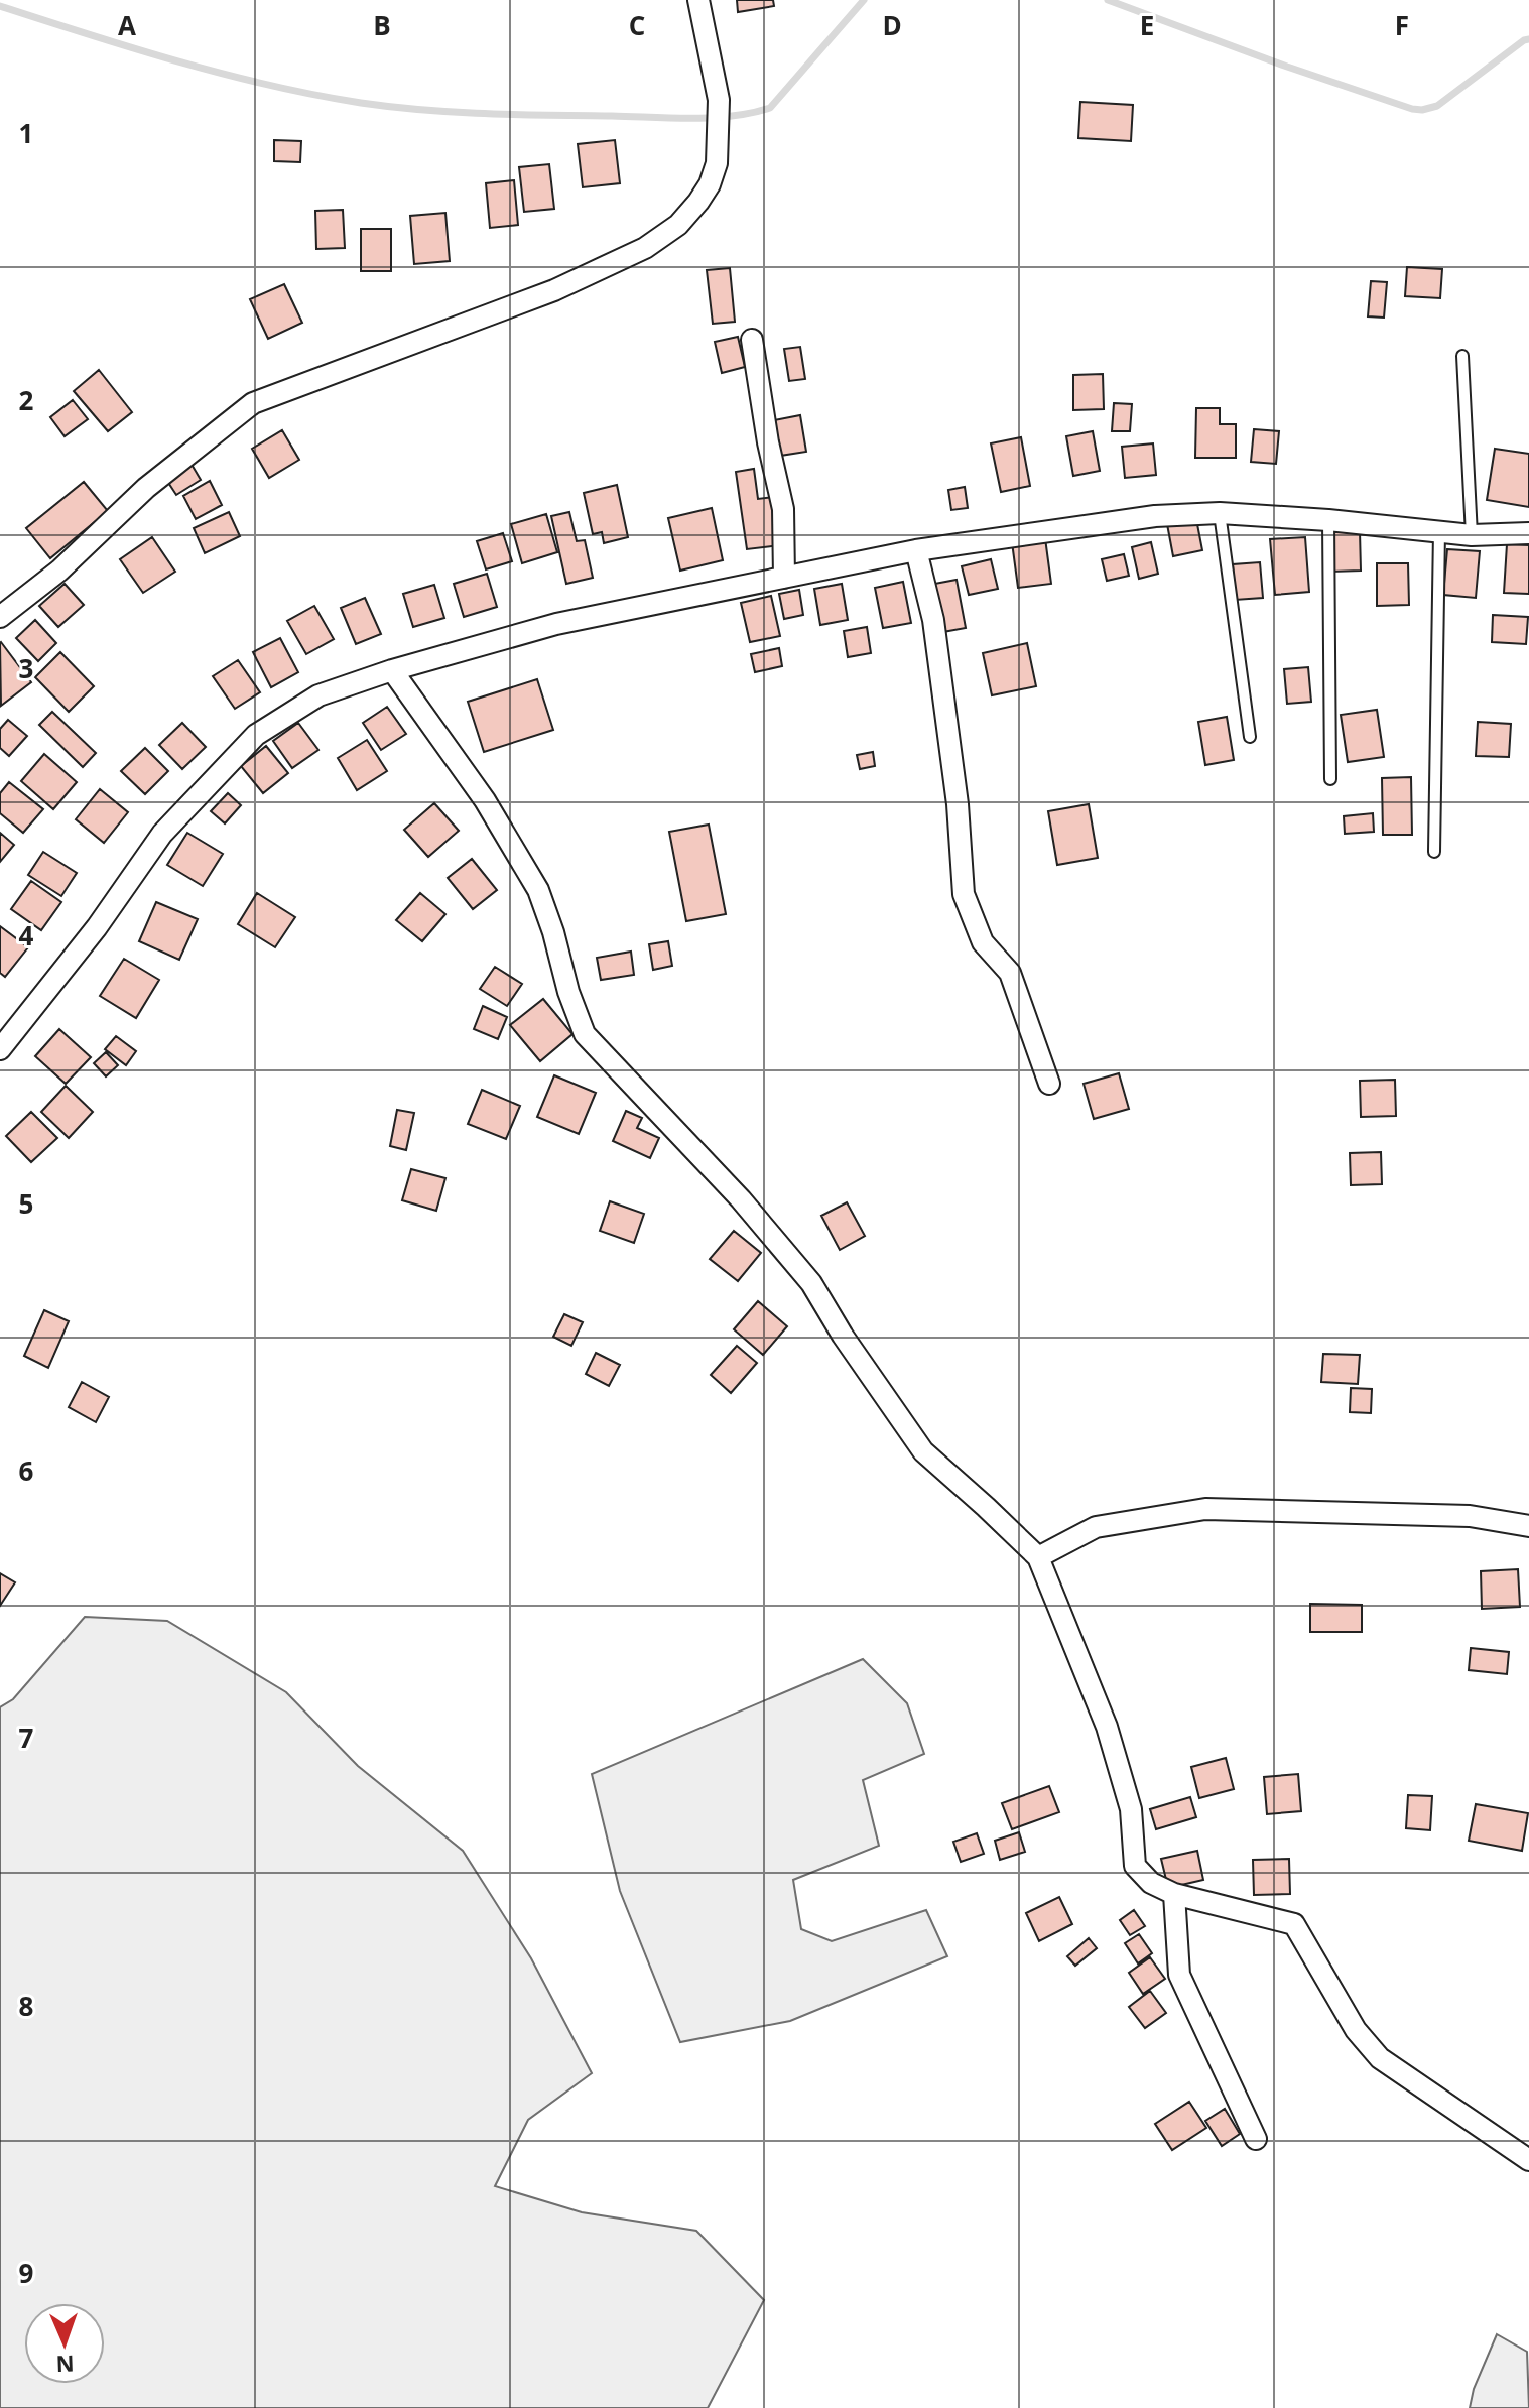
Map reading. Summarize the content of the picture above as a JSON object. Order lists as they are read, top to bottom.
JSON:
{
  "north": "bottom",
  "grid": {
    "columns": [
      "A",
      "B",
      "C",
      "D",
      "E",
      "F"
    ],
    "rows": [
      "1",
      "2",
      "3",
      "4",
      "5",
      "6",
      "7",
      "8",
      "9"
    ]
  }
}
